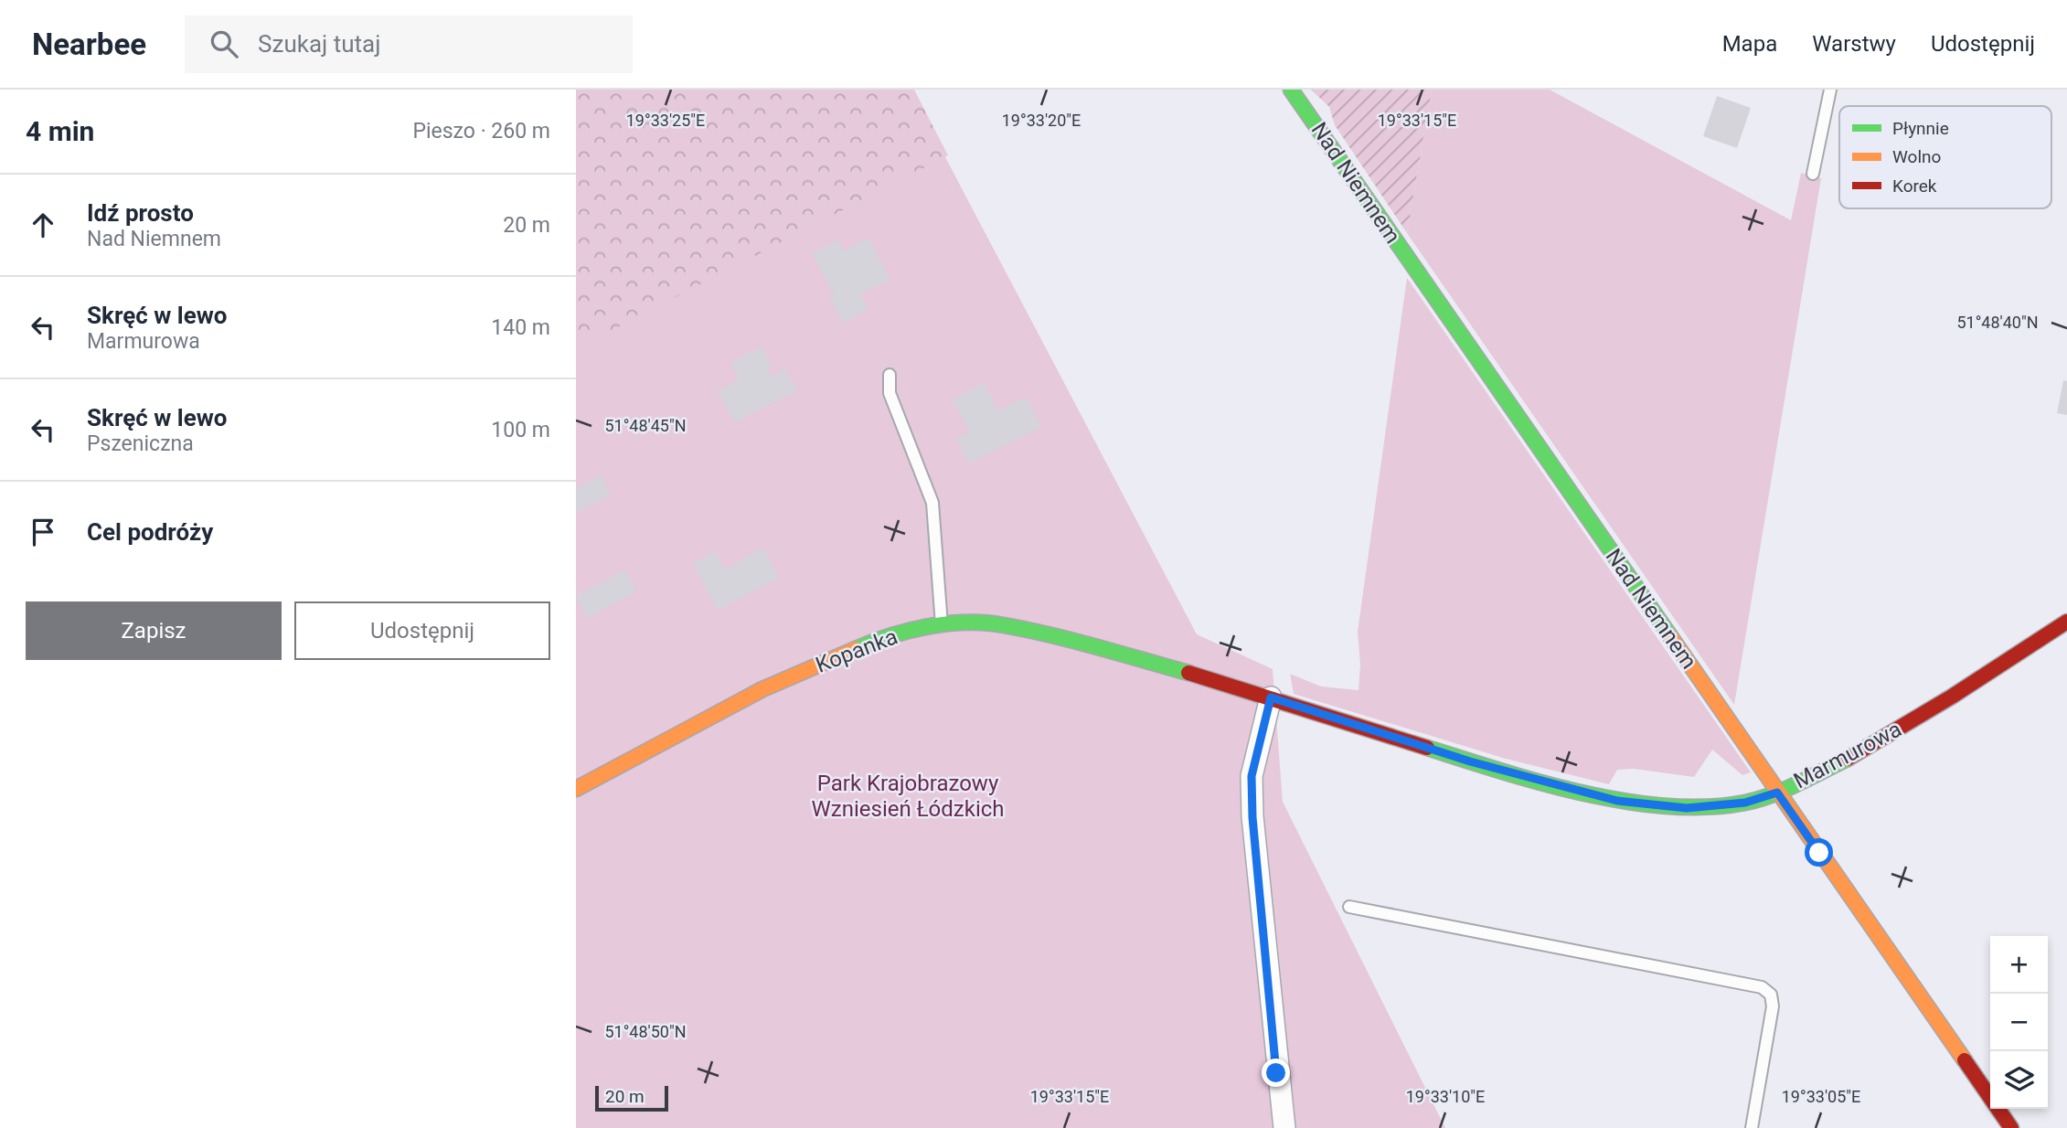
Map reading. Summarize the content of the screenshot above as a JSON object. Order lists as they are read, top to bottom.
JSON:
{
  "streets": {
    "street": ["Nad Niemnem", "Kopanka", "Marmurowa"]
  },
  "crossings": [
    ["Nad Niemnem", "Marmurowa"],
    ["Kopanka", "Marmurowa"]
  ],
  "parks": ["Park Krajobrazowy Wzniesień Łódzkich"],
  "legend": ["Płynnie", "Wolno", "Korek"],
  "scale_bar": "20 m",
  "page": {
    "header": "Nearbee",
    "search": "Szukaj tutaj",
    "nav": ["Mapa", "Warstwy", "Udostępnij"],
    "heading": ["4 min", "Pieszo · 260 m"],
    "list": [
      ["Idź prosto", "Nad Niemnem", "20 m"],
      ["Skręć w lewo", "Marmurowa", "140 m"],
      ["Skręć w lewo", "Pszeniczna", "100 m"],
      "Cel podróży"
    ],
    "buttons": ["Zapisz", "Udostępnij"],
    "map_buttons": ["+", "−"],
    "scale": "20 m"
  },
  "coordinates": [
    "19°33'25\"E",
    "19°33'20\"E",
    "19°33'15\"E",
    "51°48'40\"N",
    "51°48'45\"N",
    "51°48'50\"N",
    "19°33'10\"E",
    "19°33'05\"E"
  ]
}
